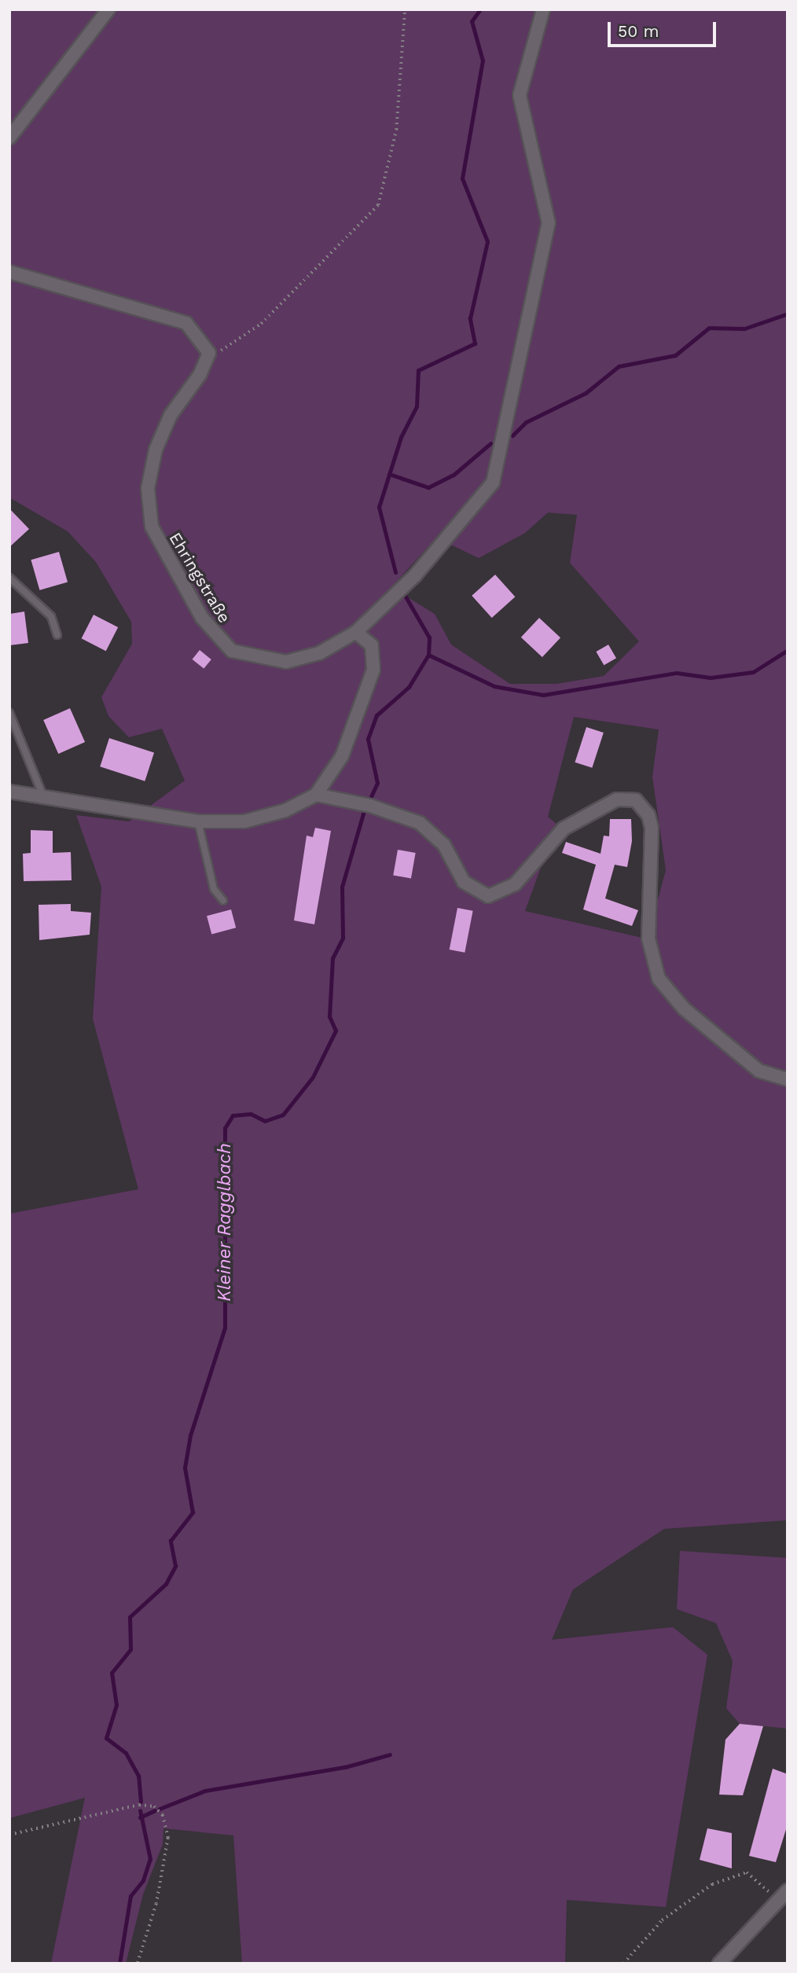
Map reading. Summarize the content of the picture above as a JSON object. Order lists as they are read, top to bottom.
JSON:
{
  "streets": {
    "street": ["Ehringstraße"]
  },
  "water": ["Kleiner Ragglbach"],
  "scale_bar": "50 m"
}
